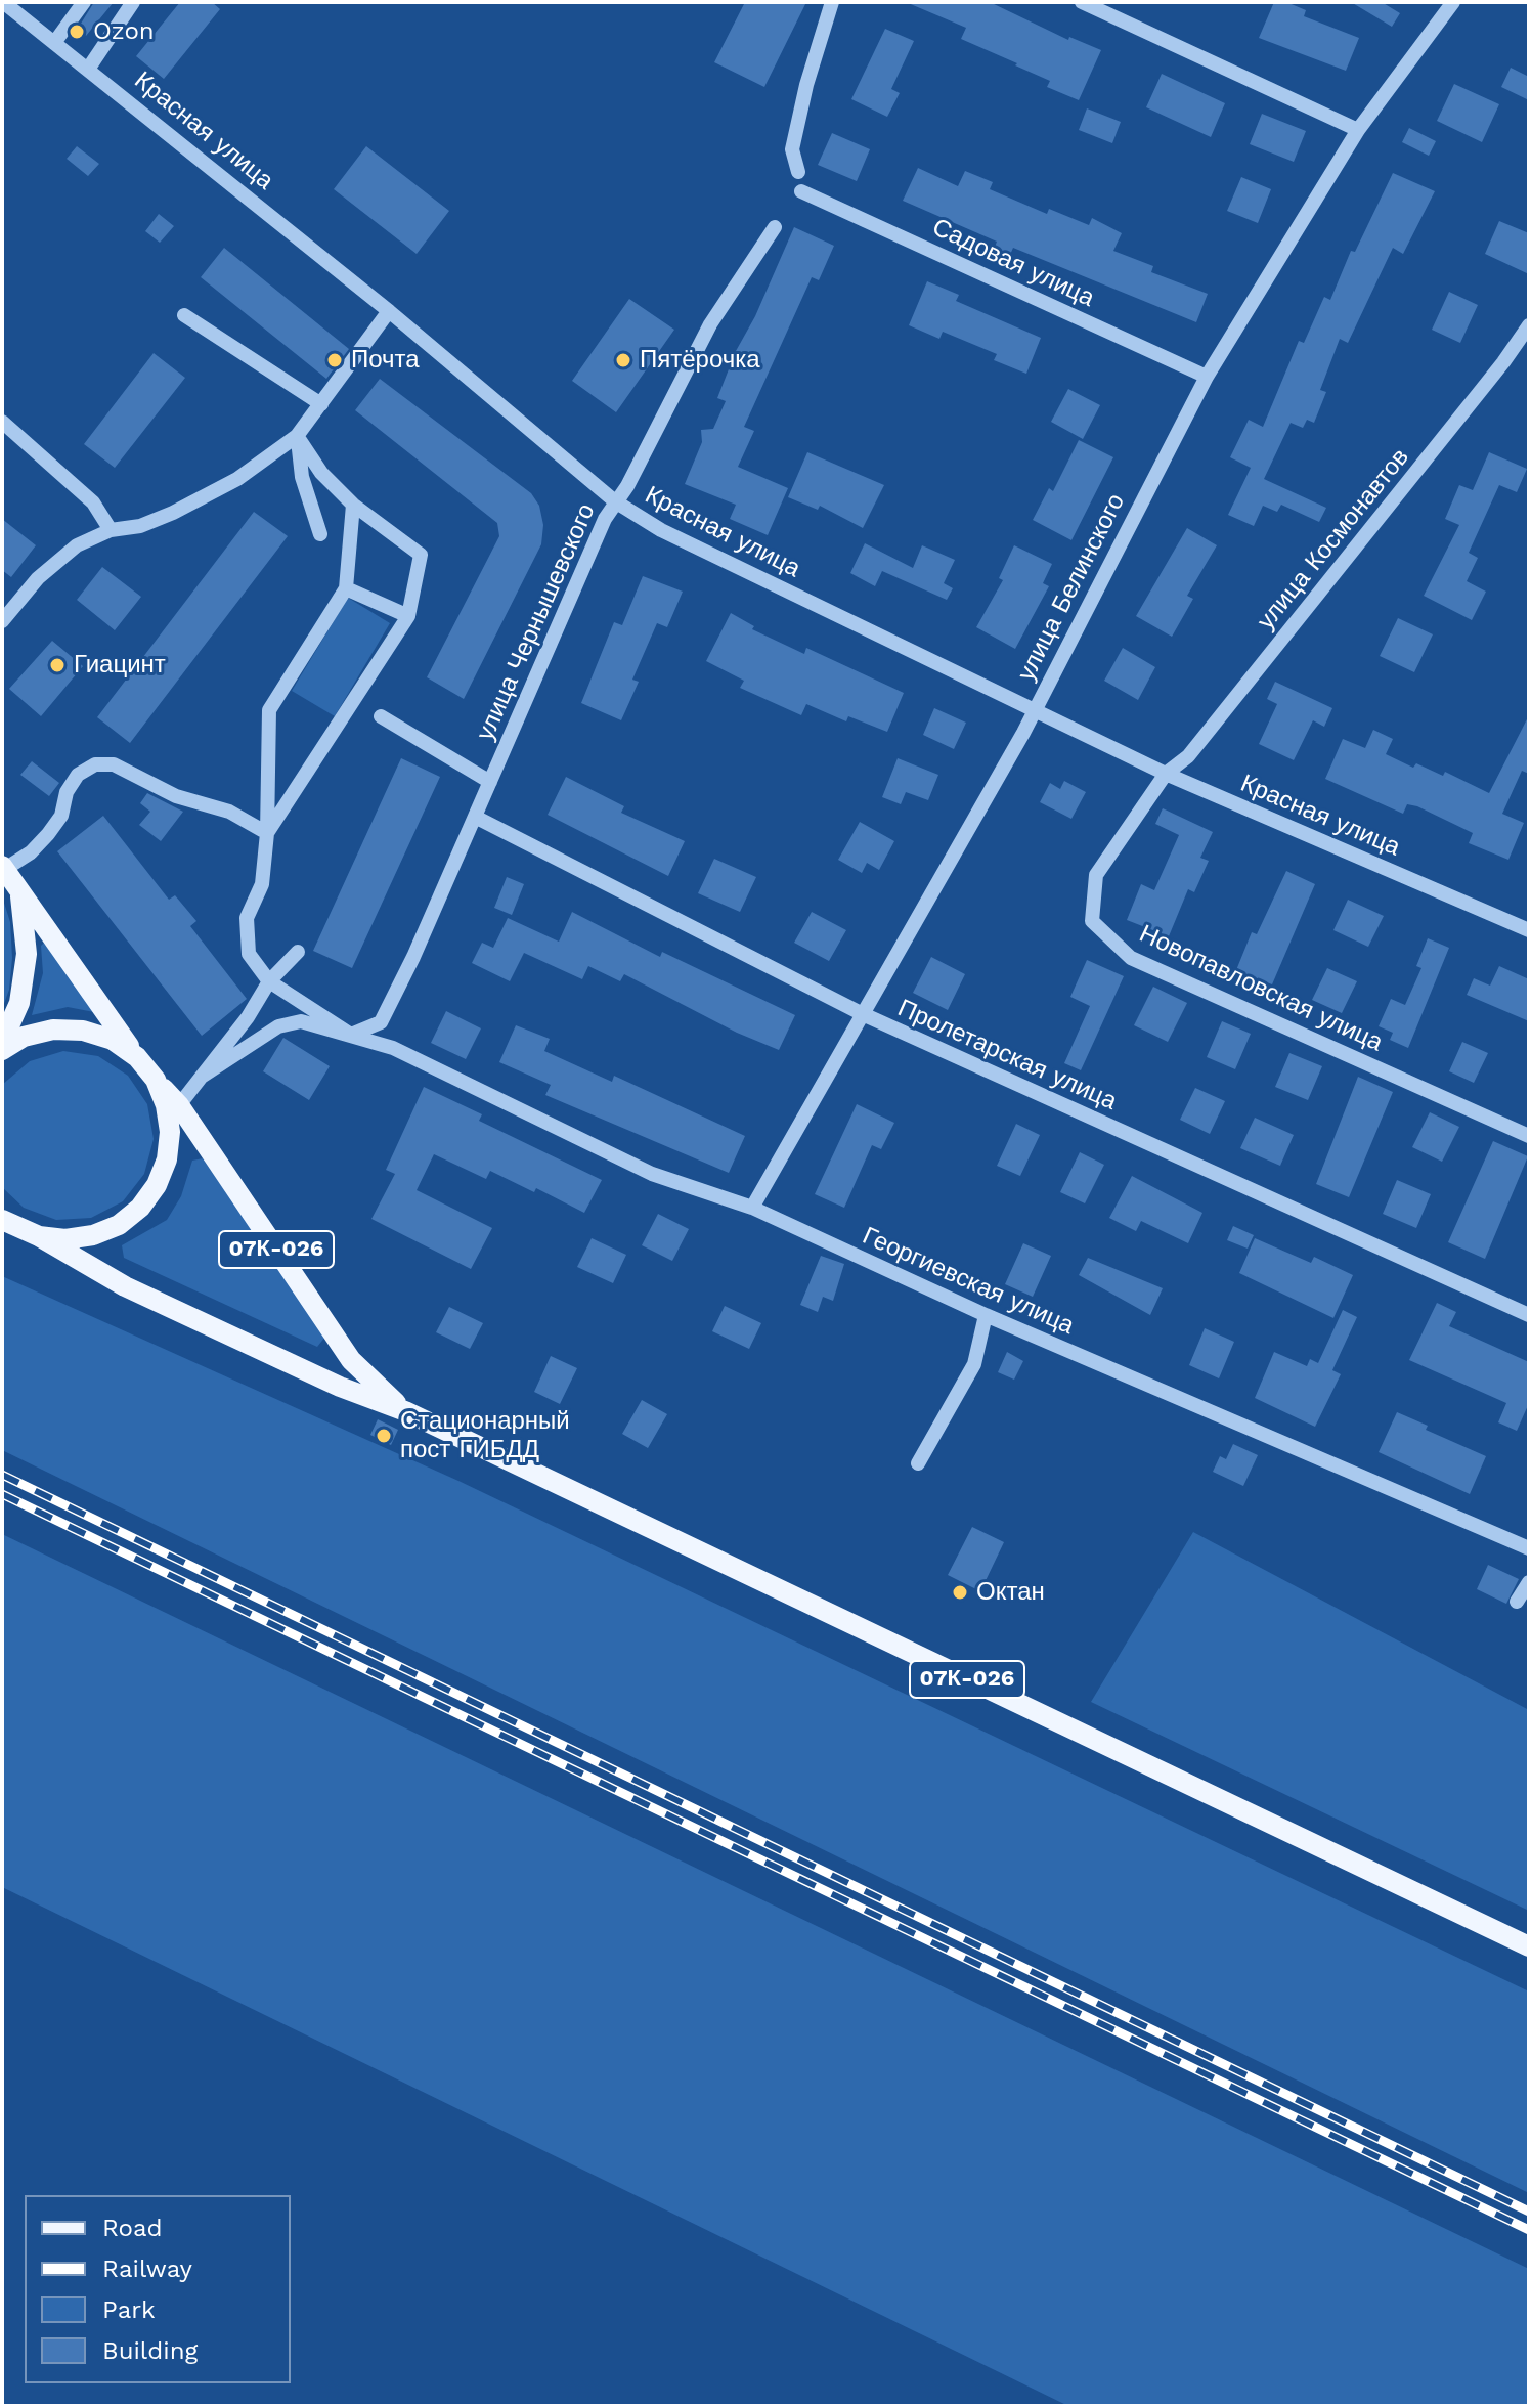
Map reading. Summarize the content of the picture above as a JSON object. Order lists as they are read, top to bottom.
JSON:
{
  "streets": {
    "main road": ["07К-026"],
    "street": [
      "Красная улица",
      "Садовая улица",
      "улица Космонавтов",
      "улица Белинского",
      "улица Чернышевского",
      "Новопавловская улица",
      "Пролетарская улица",
      "Георгиевская улица"
    ]
  },
  "crossings": [
    ["Красная улица", "улица Космонавтов"],
    ["Красная улица", "улица Белинского"],
    ["Красная улица", "улица Чернышевского"],
    ["Красная улица", "Новопавловская улица"],
    ["Садовая улица", "улица Белинского"],
    ["улица Космонавтов", "Новопавловская улица"],
    ["улица Белинского", "Пролетарская улица"],
    ["улица Белинского", "Георгиевская улица"],
    ["улица Чернышевского", "Пролетарская улица"],
    ["улица Чернышевского", "Георгиевская улица"]
  ],
  "places": [
    "Ozon",
    "Почта",
    "Пятёрочка",
    "Гиацинт",
    "Стационарный пост ГИБДД",
    "Октан"
  ],
  "legend": [
    "Road",
    "Railway",
    "Park",
    "Building"
  ]
}
